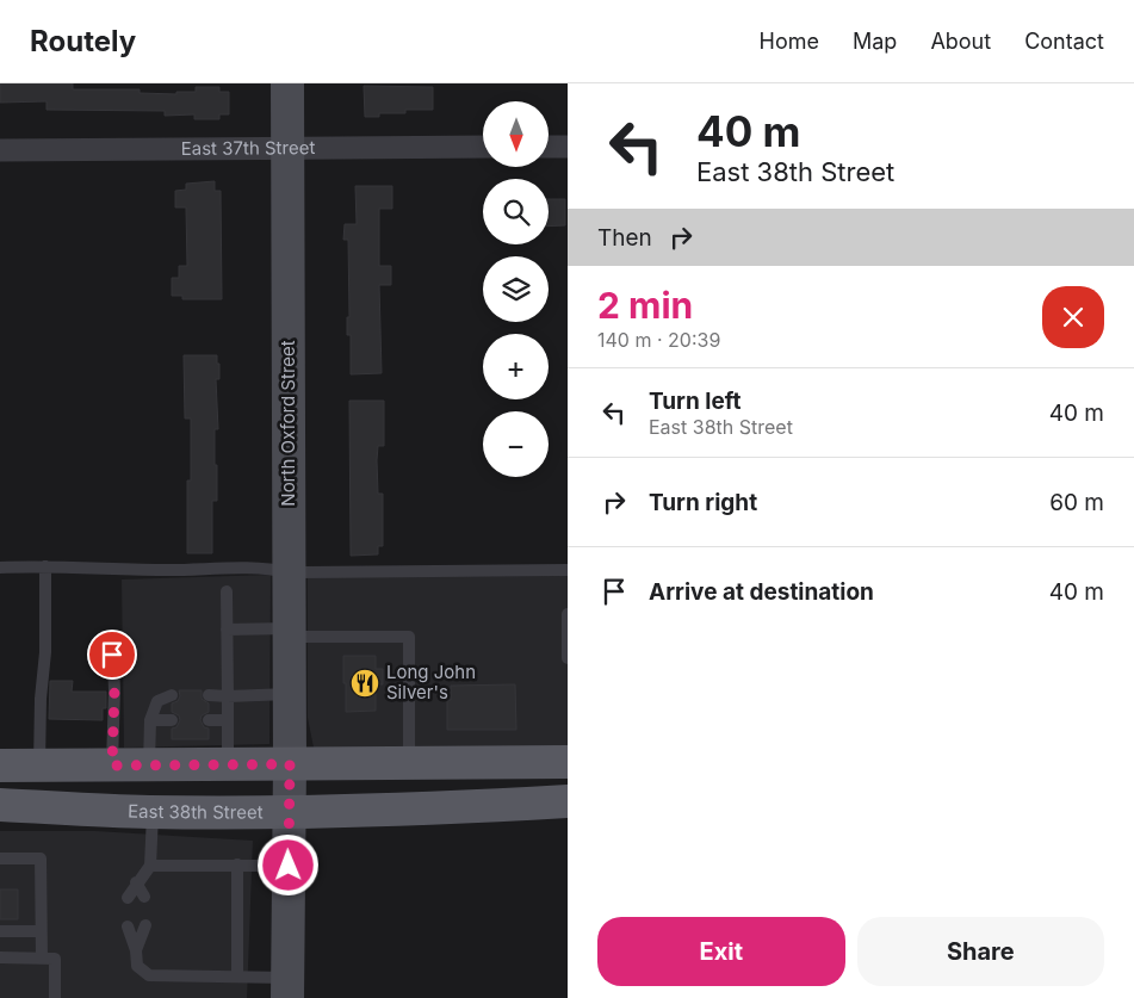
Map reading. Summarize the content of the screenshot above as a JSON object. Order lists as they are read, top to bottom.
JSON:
{
  "streets": {
    "main road": ["East 38th Street"],
    "street": ["East 37th Street", "North Oxford Street"]
  },
  "crossings": [
    ["East 37th Street", "North Oxford Street"],
    ["North Oxford Street", "East 38th Street"]
  ],
  "places": {
    "restaurant": ["Long John Silver's"]
  },
  "north": "bottom",
  "page": {
    "header": "Routely",
    "nav": [
      "Home",
      "Map",
      "About",
      "Contact"
    ],
    "turn": ["40 m", "East 38th Street"],
    "map_buttons": ["+", "−"],
    "then": "Then",
    "heading": ["2 min", "140 m · 20:39"],
    "list": [
      {
        "name": "Turn left",
        "note": "East 38th Street",
        "value": "40 m"
      },
      {
        "name": "Turn right",
        "value": "60 m"
      },
      {
        "name": "Arrive at destination",
        "value": "40 m"
      }
    ],
    "buttons": ["Exit", "Share"]
  }
}
